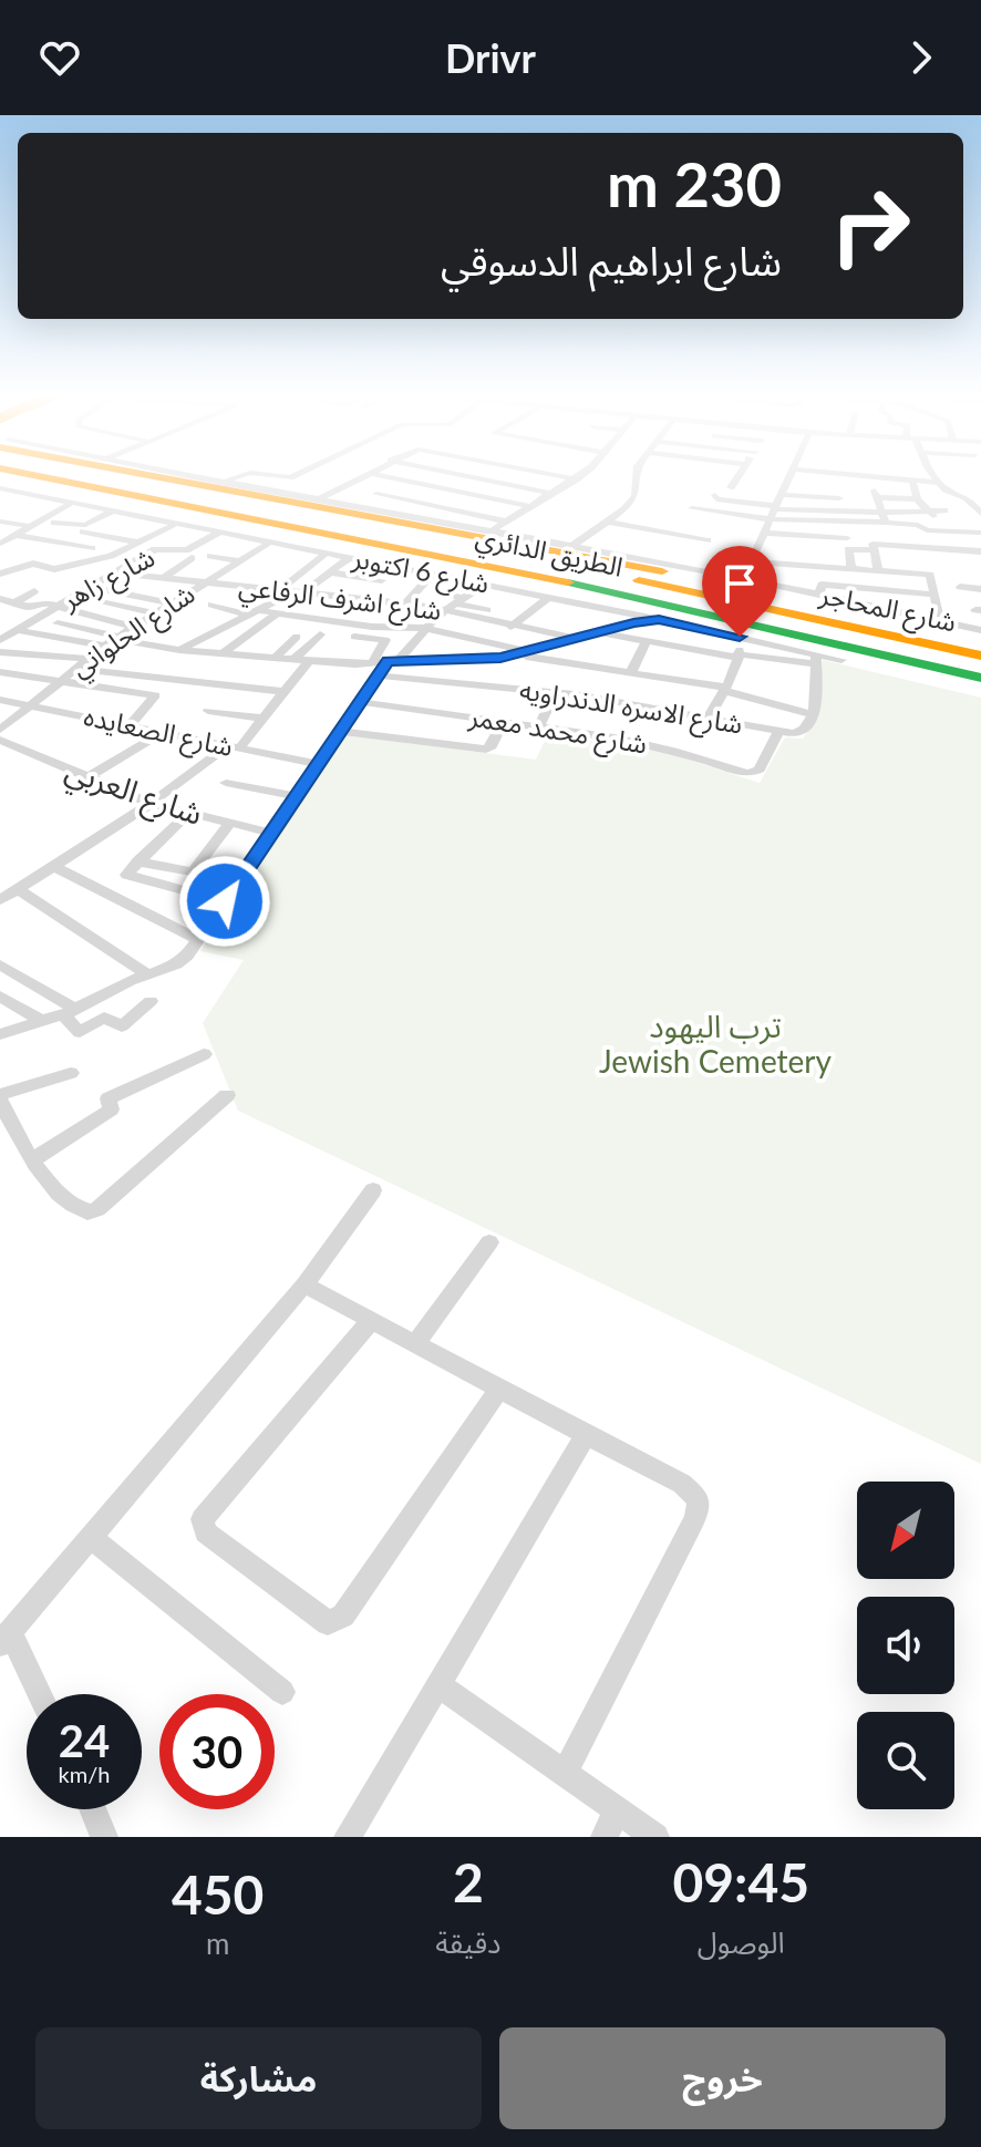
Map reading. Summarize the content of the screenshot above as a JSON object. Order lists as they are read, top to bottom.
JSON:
{
  "streets": {
    "main road": ["الطريق الدائري"],
    "street": [
      "شارع 6 اكتوبر",
      "شارع زاهر",
      "شارع اشرف الرفاعي",
      "شارع المحاجر",
      "شارع الحلواني",
      "شارع الاسره الدندراويه",
      "شارع محمد معمر",
      "شارع الصعايده",
      "شارع العربي"
    ]
  },
  "crossings": [
    ["الطريق الدائري", "شارع 6 اكتوبر"],
    ["شارع 6 اكتوبر", "شارع زاهر"],
    ["شارع 6 اكتوبر", "شارع الحلواني"],
    ["شارع زاهر", "شارع اشرف الرفاعي"],
    ["شارع اشرف الرفاعي", "شارع الحلواني"],
    ["شارع الحلواني", "شارع الصعايده"],
    ["شارع الاسره الدندراويه", "شارع محمد معمر"]
  ],
  "parks": ["ترب اليهود Jewish Cemetery"],
  "north": "bottom left",
  "page": {
    "header": "Drivr",
    "turn": ["230 m", "شارع ابراهيم الدسوقي"],
    "speed": "24 km/h",
    "limit": "30",
    "eta": [
      "09:45",
      "الوصول",
      "2",
      "دقيقة",
      "450",
      "m"
    ],
    "buttons": ["خروج", "مشاركة"]
  }
}
